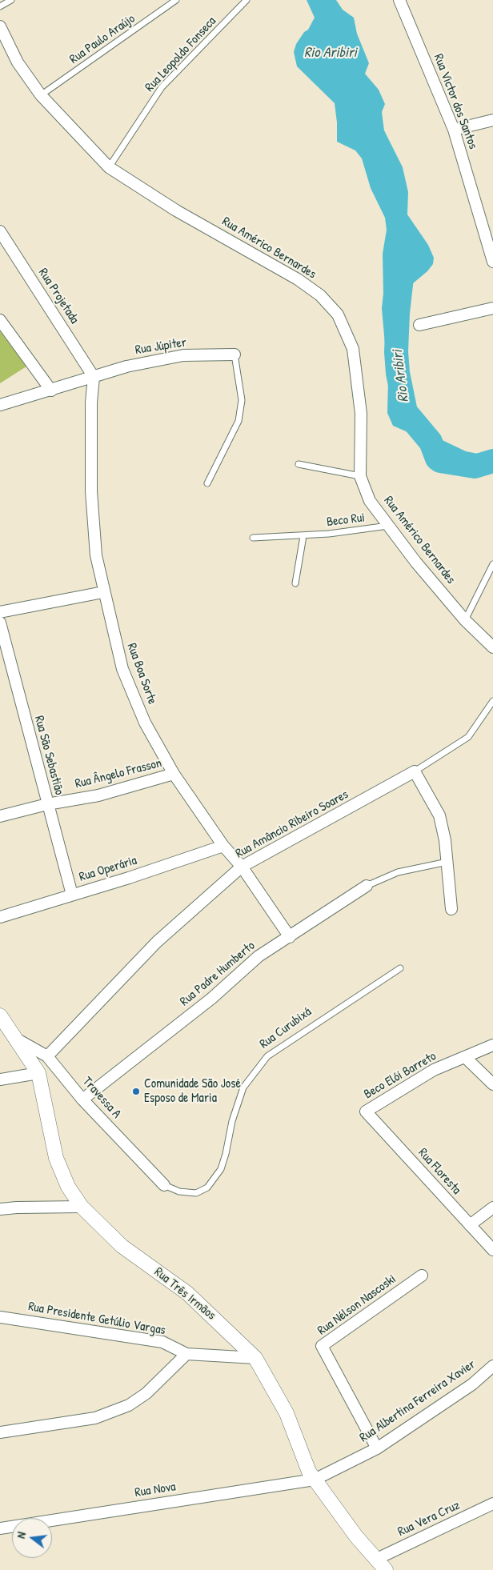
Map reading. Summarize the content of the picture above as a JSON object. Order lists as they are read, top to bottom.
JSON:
{
  "streets": {
    "street": [
      "Rua Victor dos Santos",
      "Rua Américo Bernardes",
      "Rua Projetada",
      "Rua Júpiter",
      "Rua Boa Sorte",
      "Rua São Sebastião",
      "Rua Ângelo Frasson",
      "Rua Amâncio Ribeiro Soares",
      "Rua Operária",
      "Rua Padre Humberto",
      "Beco Elói Barreto",
      "Travessa A",
      "Rua Floresta",
      "Rua Três Irmãos",
      "Rua Nélson Nascoski",
      "Rua Presidente Getúlio Vargas",
      "Rua Albertina Ferreira Xavier",
      "Rua Nova",
      "Rua Vera Cruz"
    ],
    "lane": [
      "Rua Paulo Araújo",
      "Rua Leopoldo Fonseca",
      "Beco Rui",
      "Rua Curubixá"
    ]
  },
  "crossings": [
    ["Rua Paulo Araújo", "Rua Américo Bernardes"],
    ["Rua Leopoldo Fonseca", "Rua Américo Bernardes"],
    ["Rua Américo Bernardes", "Beco Rui"],
    ["Rua Projetada", "Rua Júpiter"],
    ["Rua Projetada", "Rua Boa Sorte"],
    ["Rua Júpiter", "Rua Boa Sorte"],
    ["Rua Boa Sorte", "Rua Ângelo Frasson"],
    ["Rua Boa Sorte", "Rua Amâncio Ribeiro Soares"],
    ["Rua Boa Sorte", "Rua Operária"],
    ["Rua Boa Sorte", "Rua Padre Humberto"],
    ["Rua São Sebastião", "Rua Ângelo Frasson"],
    ["Rua São Sebastião", "Rua Operária"],
    ["Rua Amâncio Ribeiro Soares", "Travessa A"],
    ["Rua Padre Humberto", "Travessa A"],
    ["Rua Curubixá", "Travessa A"],
    ["Beco Elói Barreto", "Rua Floresta"],
    ["Travessa A", "Rua Três Irmãos"],
    ["Rua Três Irmãos", "Rua Albertina Ferreira Xavier"],
    ["Rua Três Irmãos", "Rua Nova"],
    ["Rua Três Irmãos", "Rua Vera Cruz"],
    ["Rua Nélson Nascoski", "Rua Albertina Ferreira Xavier"],
    ["Rua Albertina Ferreira Xavier", "Rua Nova"]
  ],
  "water": ["Rio Aribiri"],
  "places": ["Comunidade São José Esposo de Maria"],
  "north": "left"
}
